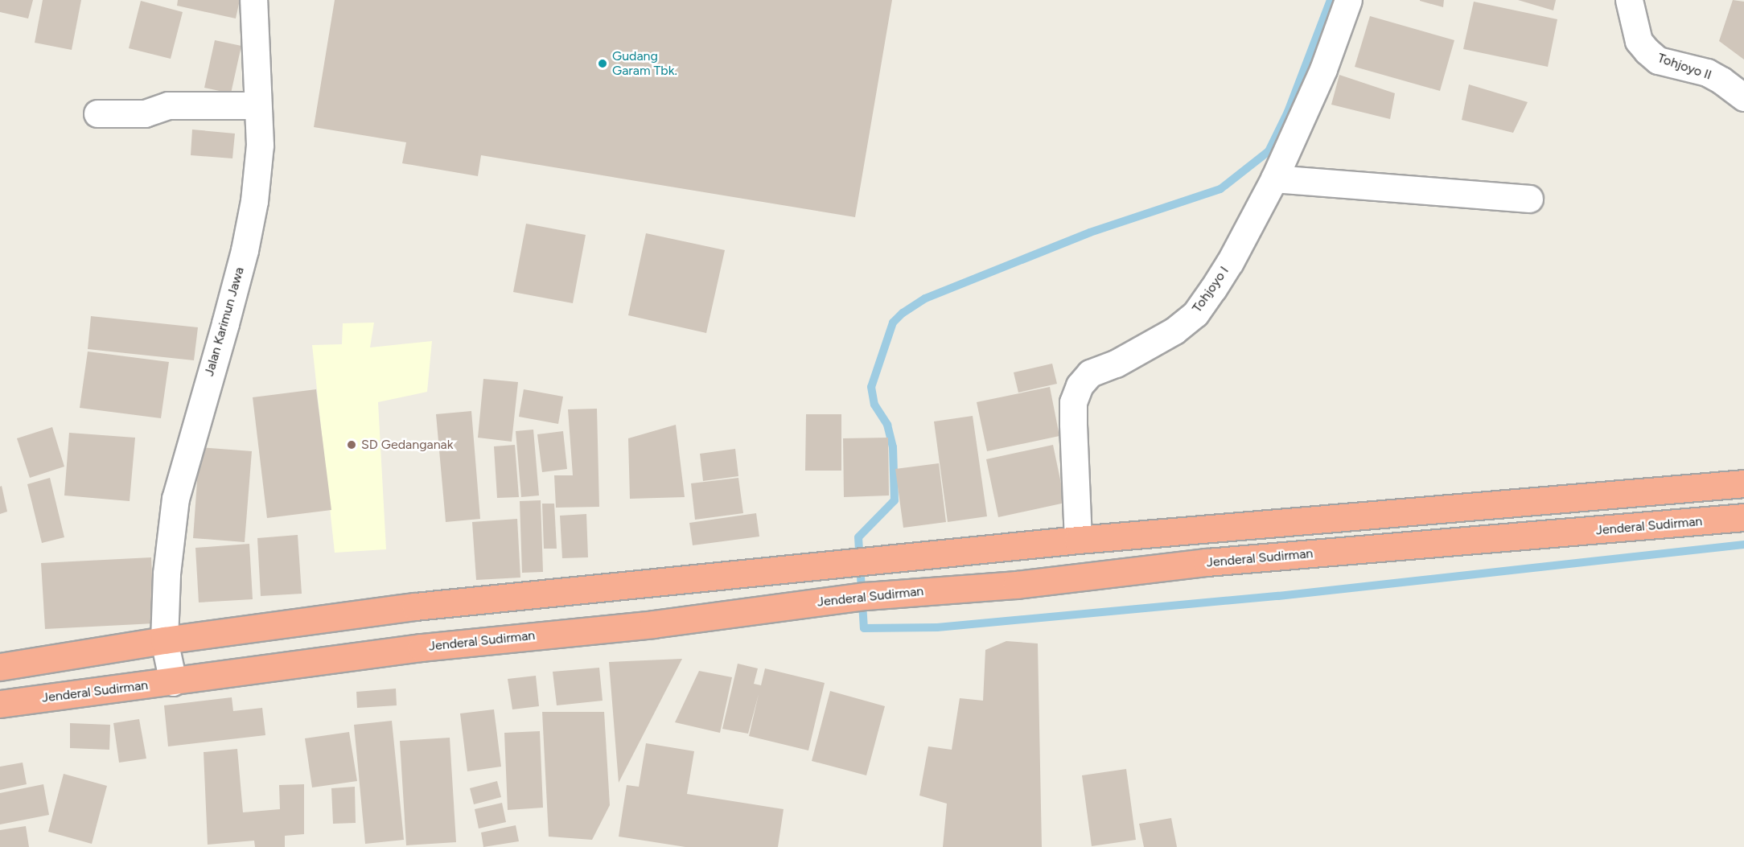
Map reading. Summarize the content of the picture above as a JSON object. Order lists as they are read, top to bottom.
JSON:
{
  "streets": {
    "highway": ["Jenderal Sudirman"],
    "street": ["Tohjoyo II", "Tohjoyo I", "Jalan Karimun Jawa"]
  },
  "crossings": [
    ["Jalan Karimun Jawa", "Jenderal Sudirman"]
  ],
  "places": ["Gudang Garam Tbk.", "SD Gedanganak"]
}
